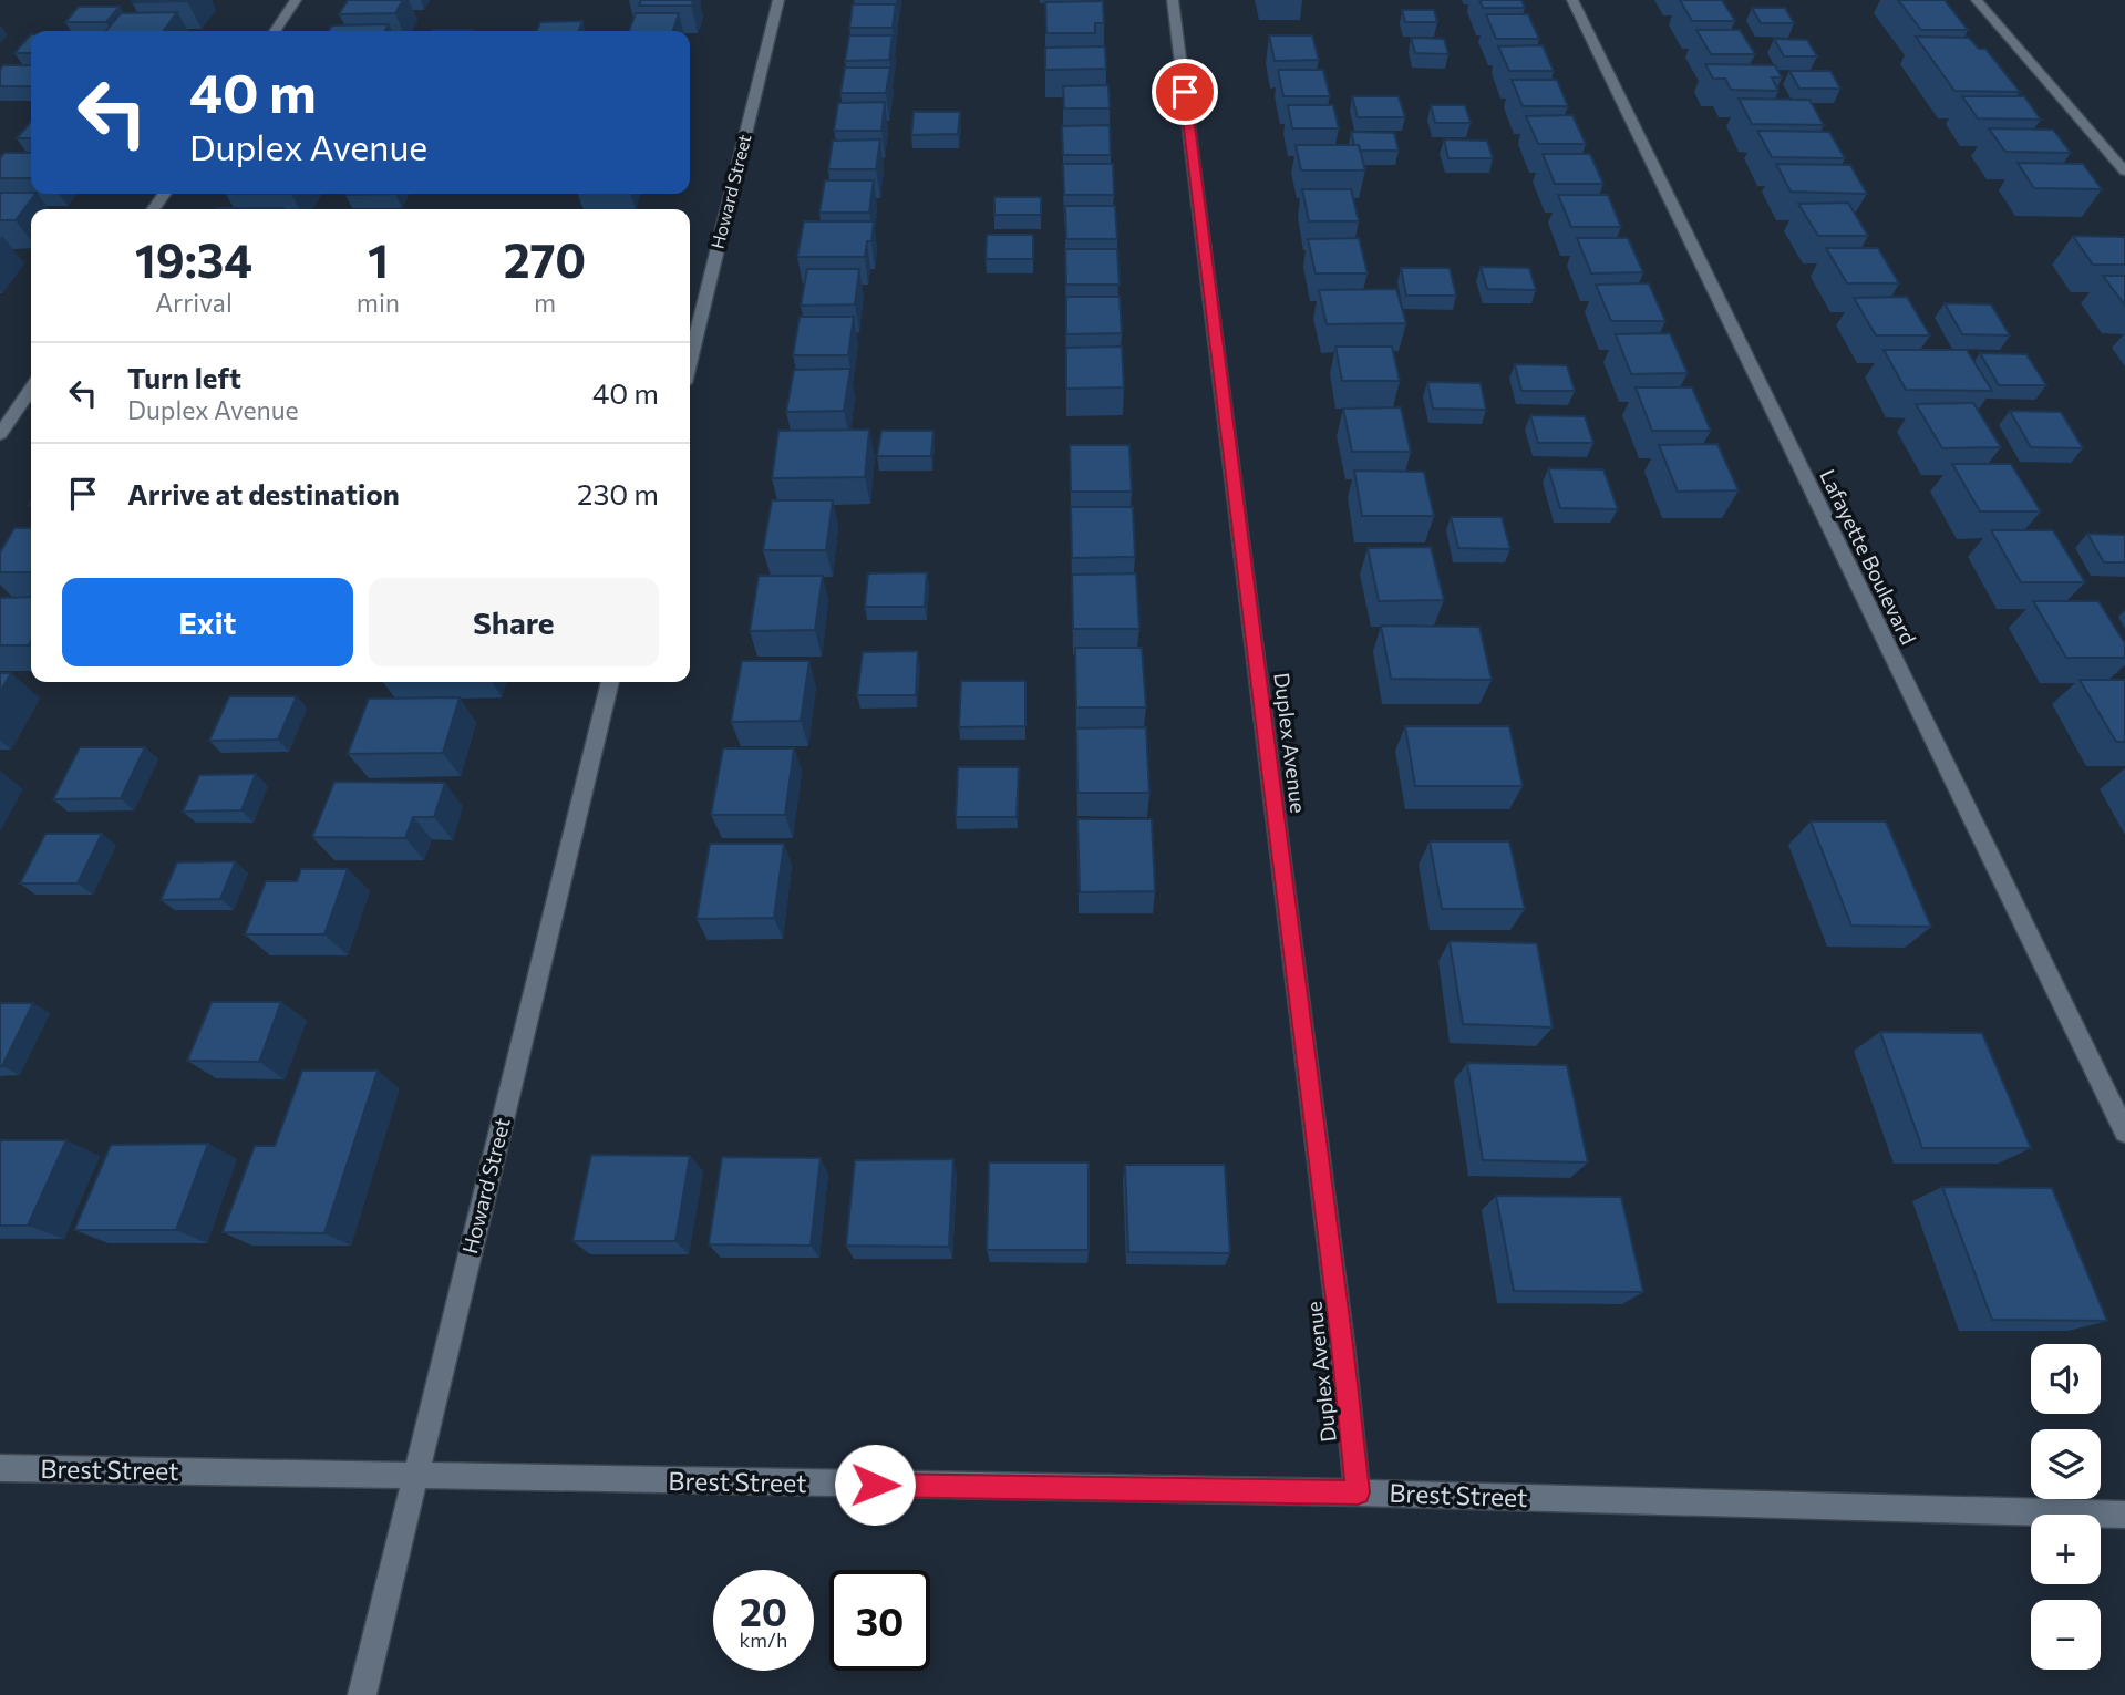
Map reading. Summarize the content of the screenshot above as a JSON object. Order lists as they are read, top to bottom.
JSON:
{
  "streets": {
    "street": [
      "Howard Street",
      "Lafayette Boulevard",
      "Duplex Avenue",
      "Brest Street"
    ]
  },
  "crossings": [
    ["Howard Street", "Brest Street"],
    ["Duplex Avenue", "Brest Street"]
  ],
  "page": {
    "turn": ["40 m", "Duplex Avenue"],
    "eta": [
      "19:34",
      "Arrival",
      "1",
      "min",
      "270",
      "m"
    ],
    "list": [
      {
        "name": "Turn left",
        "note": "Duplex Avenue",
        "value": "40 m"
      },
      {
        "name": "Arrive at destination",
        "value": "230 m"
      }
    ],
    "buttons": ["Exit", "Share"],
    "map_buttons": ["+", "−"],
    "speed": "20 km/h",
    "limit": "30"
  }
}
